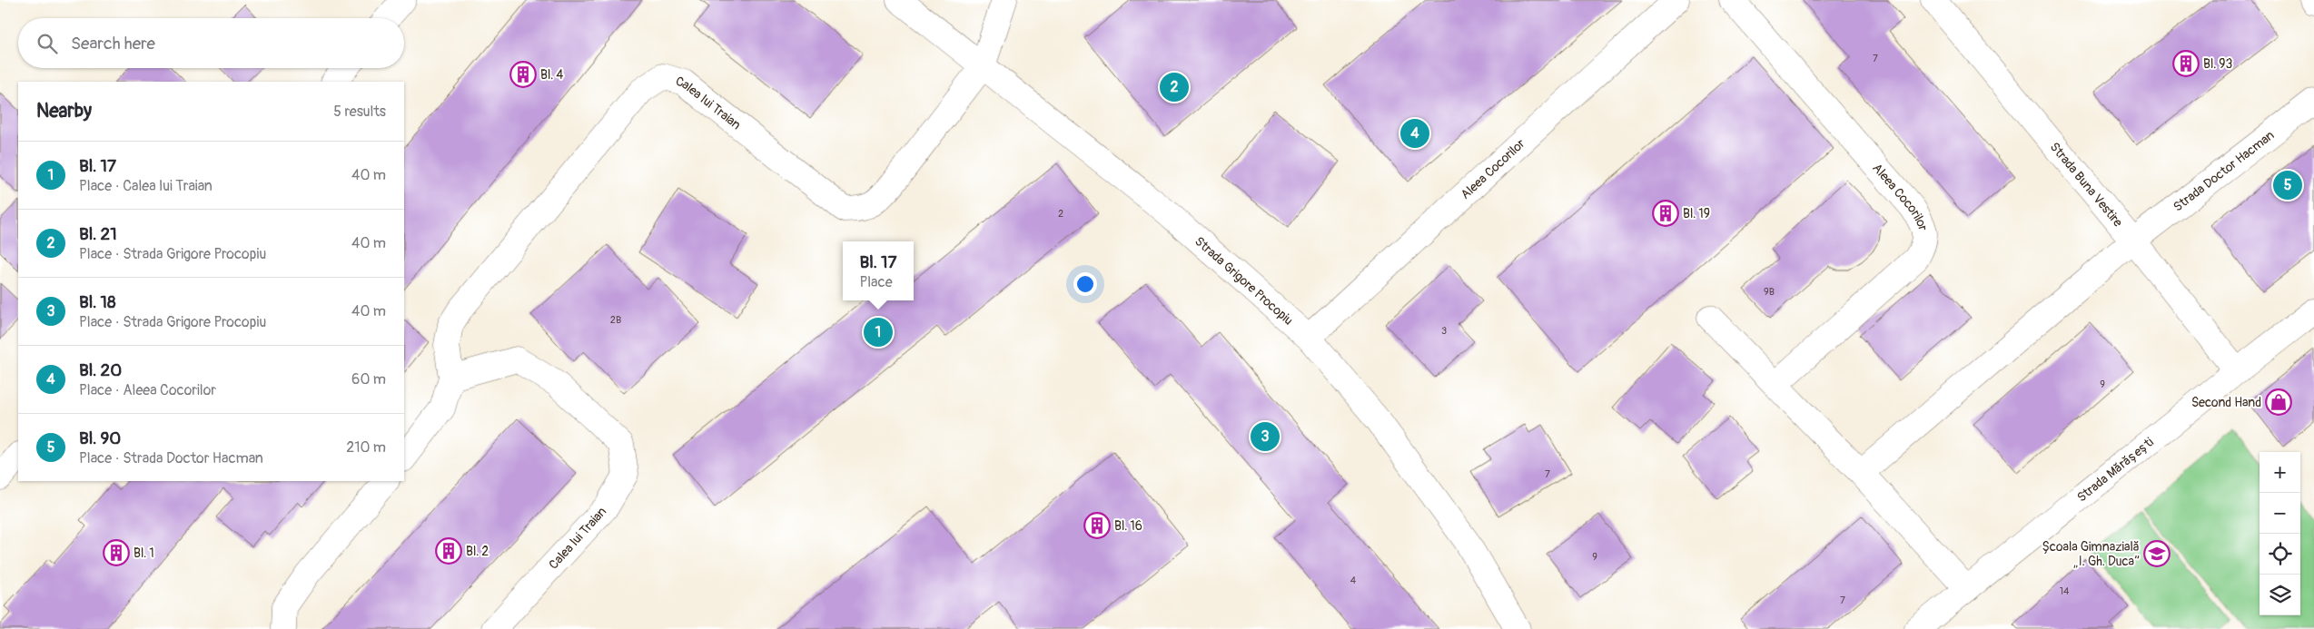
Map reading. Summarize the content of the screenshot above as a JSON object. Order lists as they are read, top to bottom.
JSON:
{
  "streets": {
    "street": [
      "Calea lui Traian",
      "Aleea Cocorilor",
      "Strada Doctor Hacman",
      "Strada Buna Vestire",
      "Strada Grigore Procopiu",
      "Strada Mărășești"
    ]
  },
  "crossings": [
    ["Calea lui Traian", "Strada Grigore Procopiu"],
    ["Aleea Cocorilor", "Strada Grigore Procopiu"],
    ["Strada Doctor Hacman", "Strada Buna Vestire"],
    ["Strada Buna Vestire", "Strada Mărășești"]
  ],
  "places": {
    "building": [
      "Bl. 93",
      "Bl. 4",
      "Bl. 19",
      "Bl. 16",
      "Bl. 2",
      "Bl. 1"
    ],
    "shop": ["Second Hand"],
    "school or university": ["Școala Gimnazială „I. Gh. Duca”"]
  },
  "house_numbers": [
    "7",
    "2",
    "9B",
    "2B",
    "3",
    "9",
    "7",
    "9",
    "4",
    "14",
    "7"
  ],
  "page": {
    "search": "Search here",
    "pins": [
      "2",
      "4",
      "5",
      "1",
      "3"
    ],
    "heading": ["Nearby", "5 results"],
    "list": [
      {
        "mark": "1",
        "name": "Bl. 17",
        "note": "Place · Calea lui Traian",
        "value": "40 m"
      },
      {
        "mark": "2",
        "name": "Bl. 21",
        "note": "Place · Strada Grigore Procopiu",
        "value": "40 m"
      },
      {
        "mark": "3",
        "name": "Bl. 18",
        "note": "Place · Strada Grigore Procopiu",
        "value": "40 m"
      },
      {
        "mark": "4",
        "name": "Bl. 20",
        "note": "Place · Aleea Cocorilor",
        "value": "60 m"
      },
      {
        "mark": "5",
        "name": "Bl. 90",
        "note": "Place · Strada Doctor Hacman",
        "value": "210 m"
      }
    ],
    "popup": ["Bl. 17", "Place"],
    "map_buttons": ["+", "−"]
  }
}
